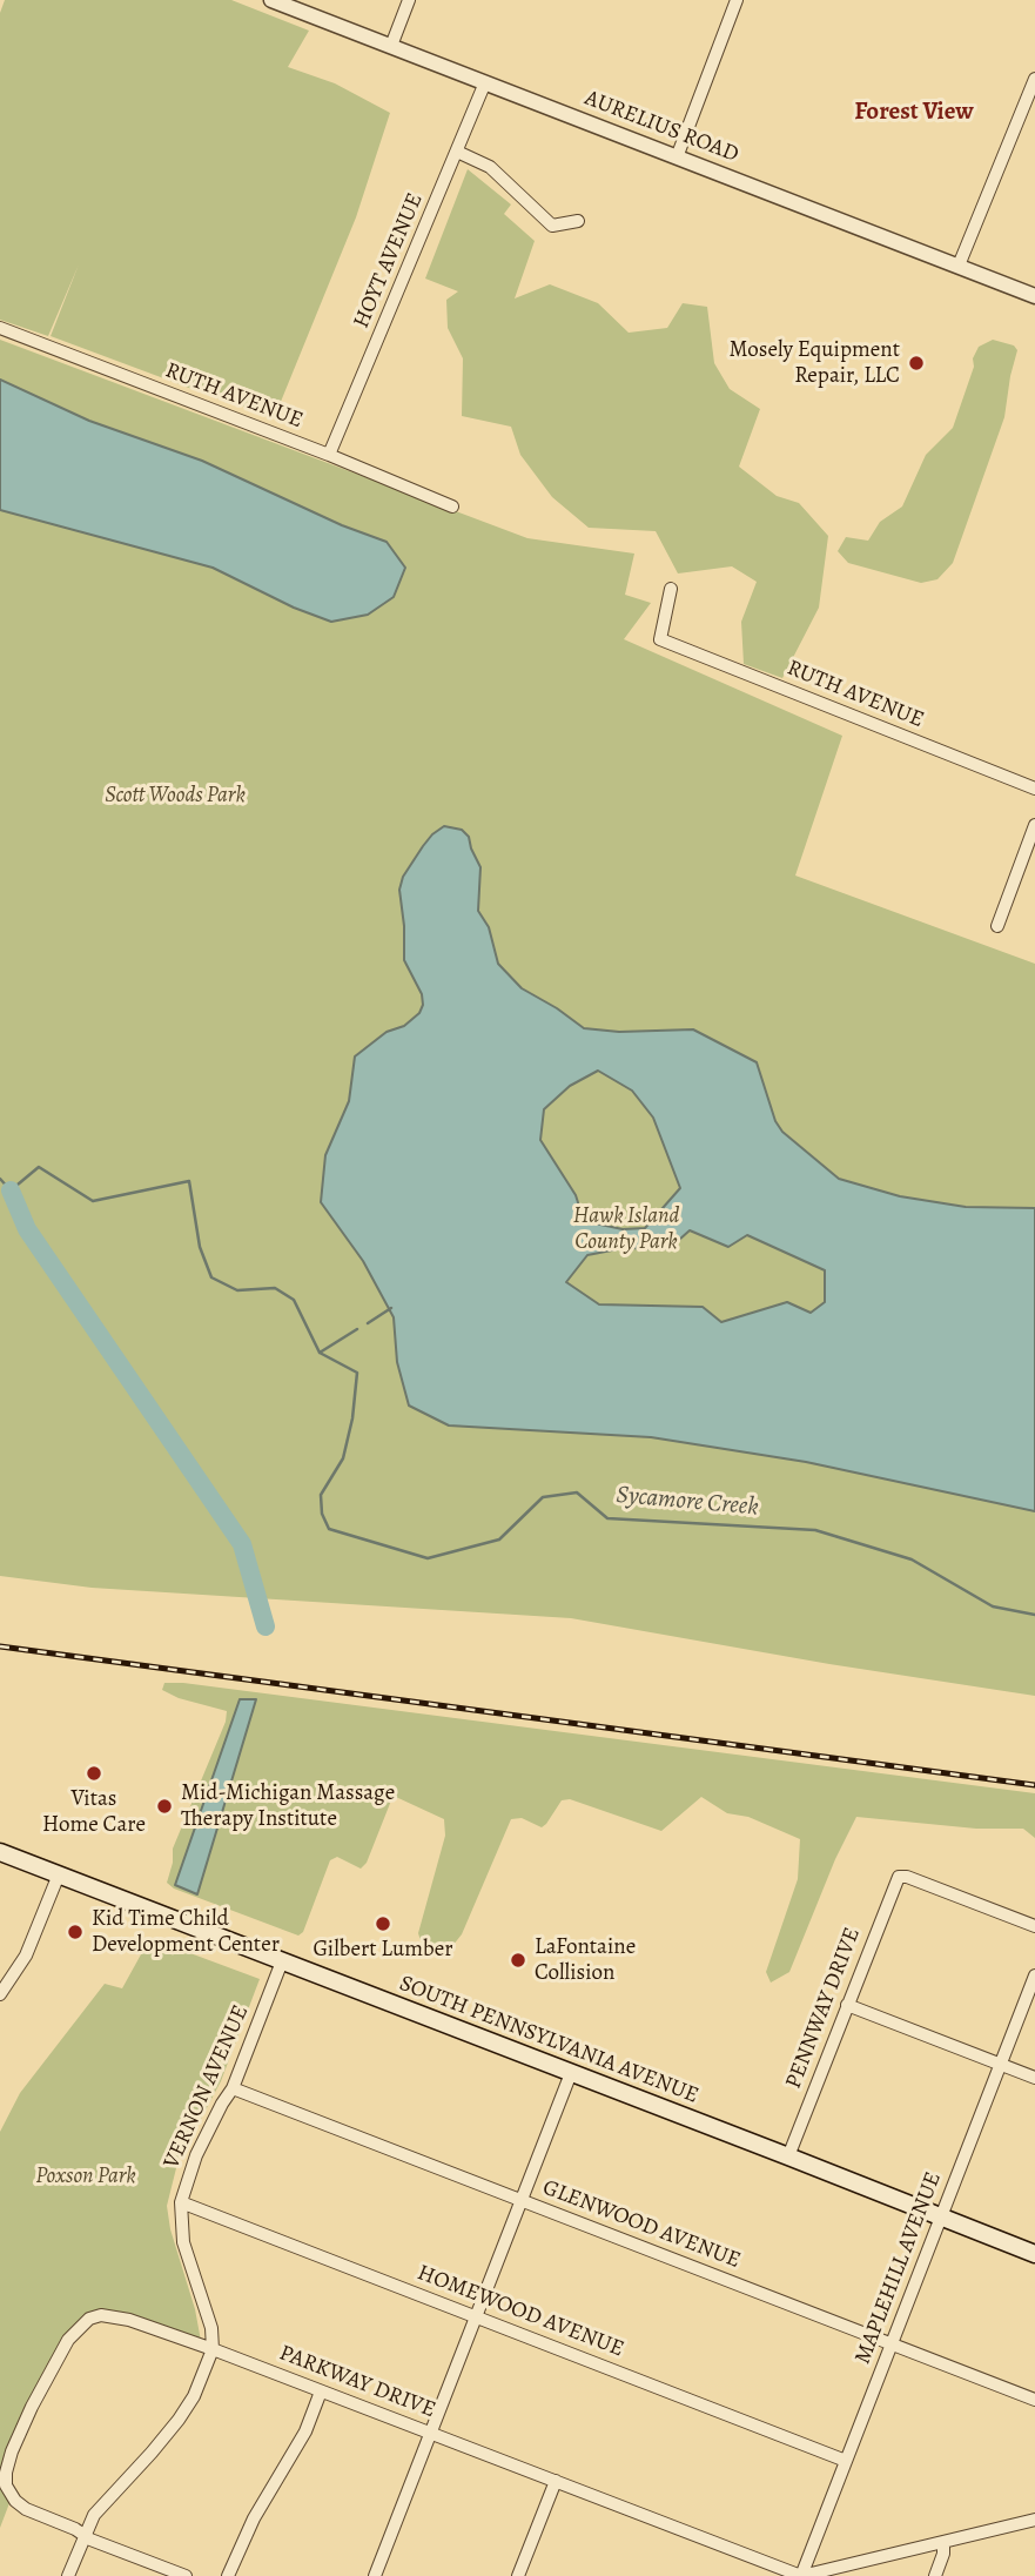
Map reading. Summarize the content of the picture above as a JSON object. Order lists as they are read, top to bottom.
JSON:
{
  "streets": {
    "main road": ["SOUTH PENNSYLVANIA AVENUE"],
    "street": [
      "AURELIUS ROAD",
      "HOYT AVENUE",
      "RUTH AVENUE",
      "PENNWAY DRIVE",
      "VERNON AVENUE",
      "GLENWOOD AVENUE",
      "MAPLEHILL AVENUE",
      "HOMEWOOD AVENUE",
      "PARKWAY DRIVE"
    ]
  },
  "crossings": [
    ["AURELIUS ROAD", "HOYT AVENUE"],
    ["HOYT AVENUE", "RUTH AVENUE"],
    ["PENNWAY DRIVE", "SOUTH PENNSYLVANIA AVENUE"],
    ["SOUTH PENNSYLVANIA AVENUE", "VERNON AVENUE"],
    ["SOUTH PENNSYLVANIA AVENUE", "MAPLEHILL AVENUE"],
    ["VERNON AVENUE", "GLENWOOD AVENUE"],
    ["VERNON AVENUE", "HOMEWOOD AVENUE"],
    ["VERNON AVENUE", "PARKWAY DRIVE"],
    ["GLENWOOD AVENUE", "MAPLEHILL AVENUE"],
    ["MAPLEHILL AVENUE", "HOMEWOOD AVENUE"],
    ["MAPLEHILL AVENUE", "PARKWAY DRIVE"]
  ],
  "districts": ["Forest View"],
  "water": ["Sycamore Creek"],
  "parks": ["Scott Woods Park", "Hawk Island County Park", "Poxson Park"],
  "places": [
    "Mosely Equipment Repair, LLC",
    "Vitas Home Care",
    "Mid-Michigan Massage Therapy Institute",
    "Gilbert Lumber",
    "Kid Time Child Development Center",
    "LaFontaine Collision"
  ]
}
